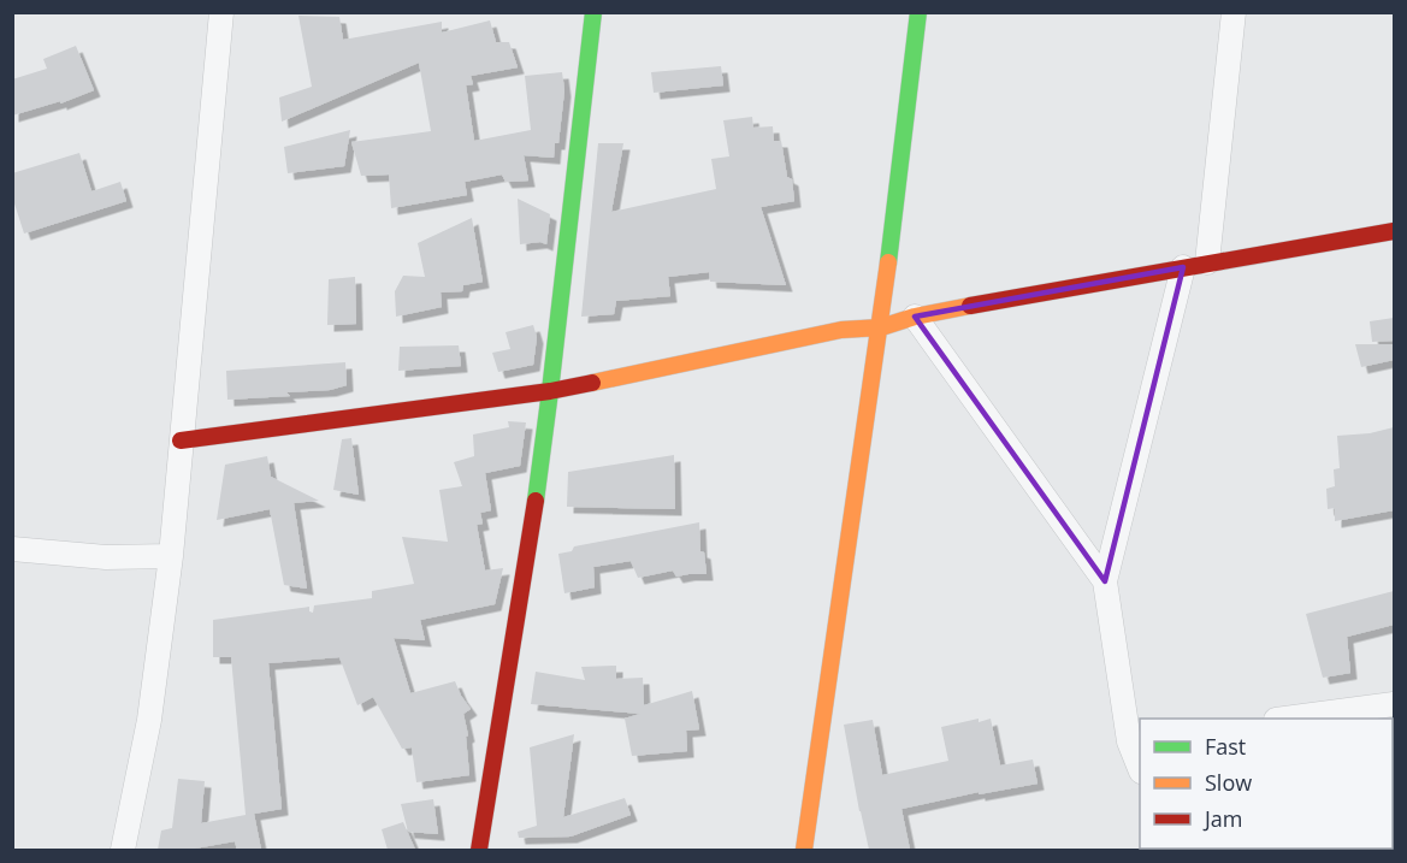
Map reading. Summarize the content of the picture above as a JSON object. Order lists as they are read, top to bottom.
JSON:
{
  "legend": ["Fast", "Slow", "Jam"]
}
